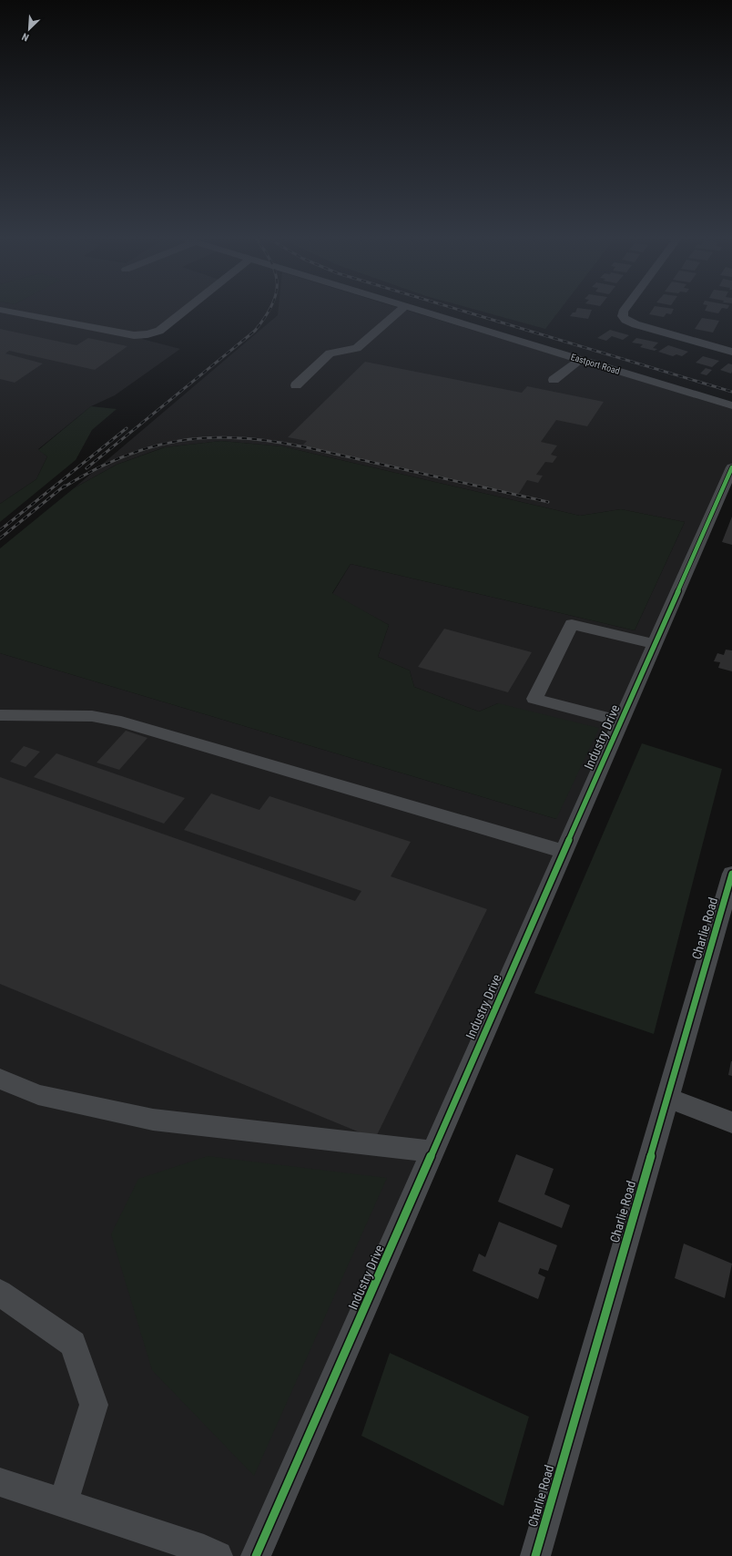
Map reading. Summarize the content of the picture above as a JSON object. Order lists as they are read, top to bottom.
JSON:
{
  "streets": {
    "street": ["Eastport Road", "Industry Drive", "Charlie Road"]
  },
  "north": "bottom left"
}
